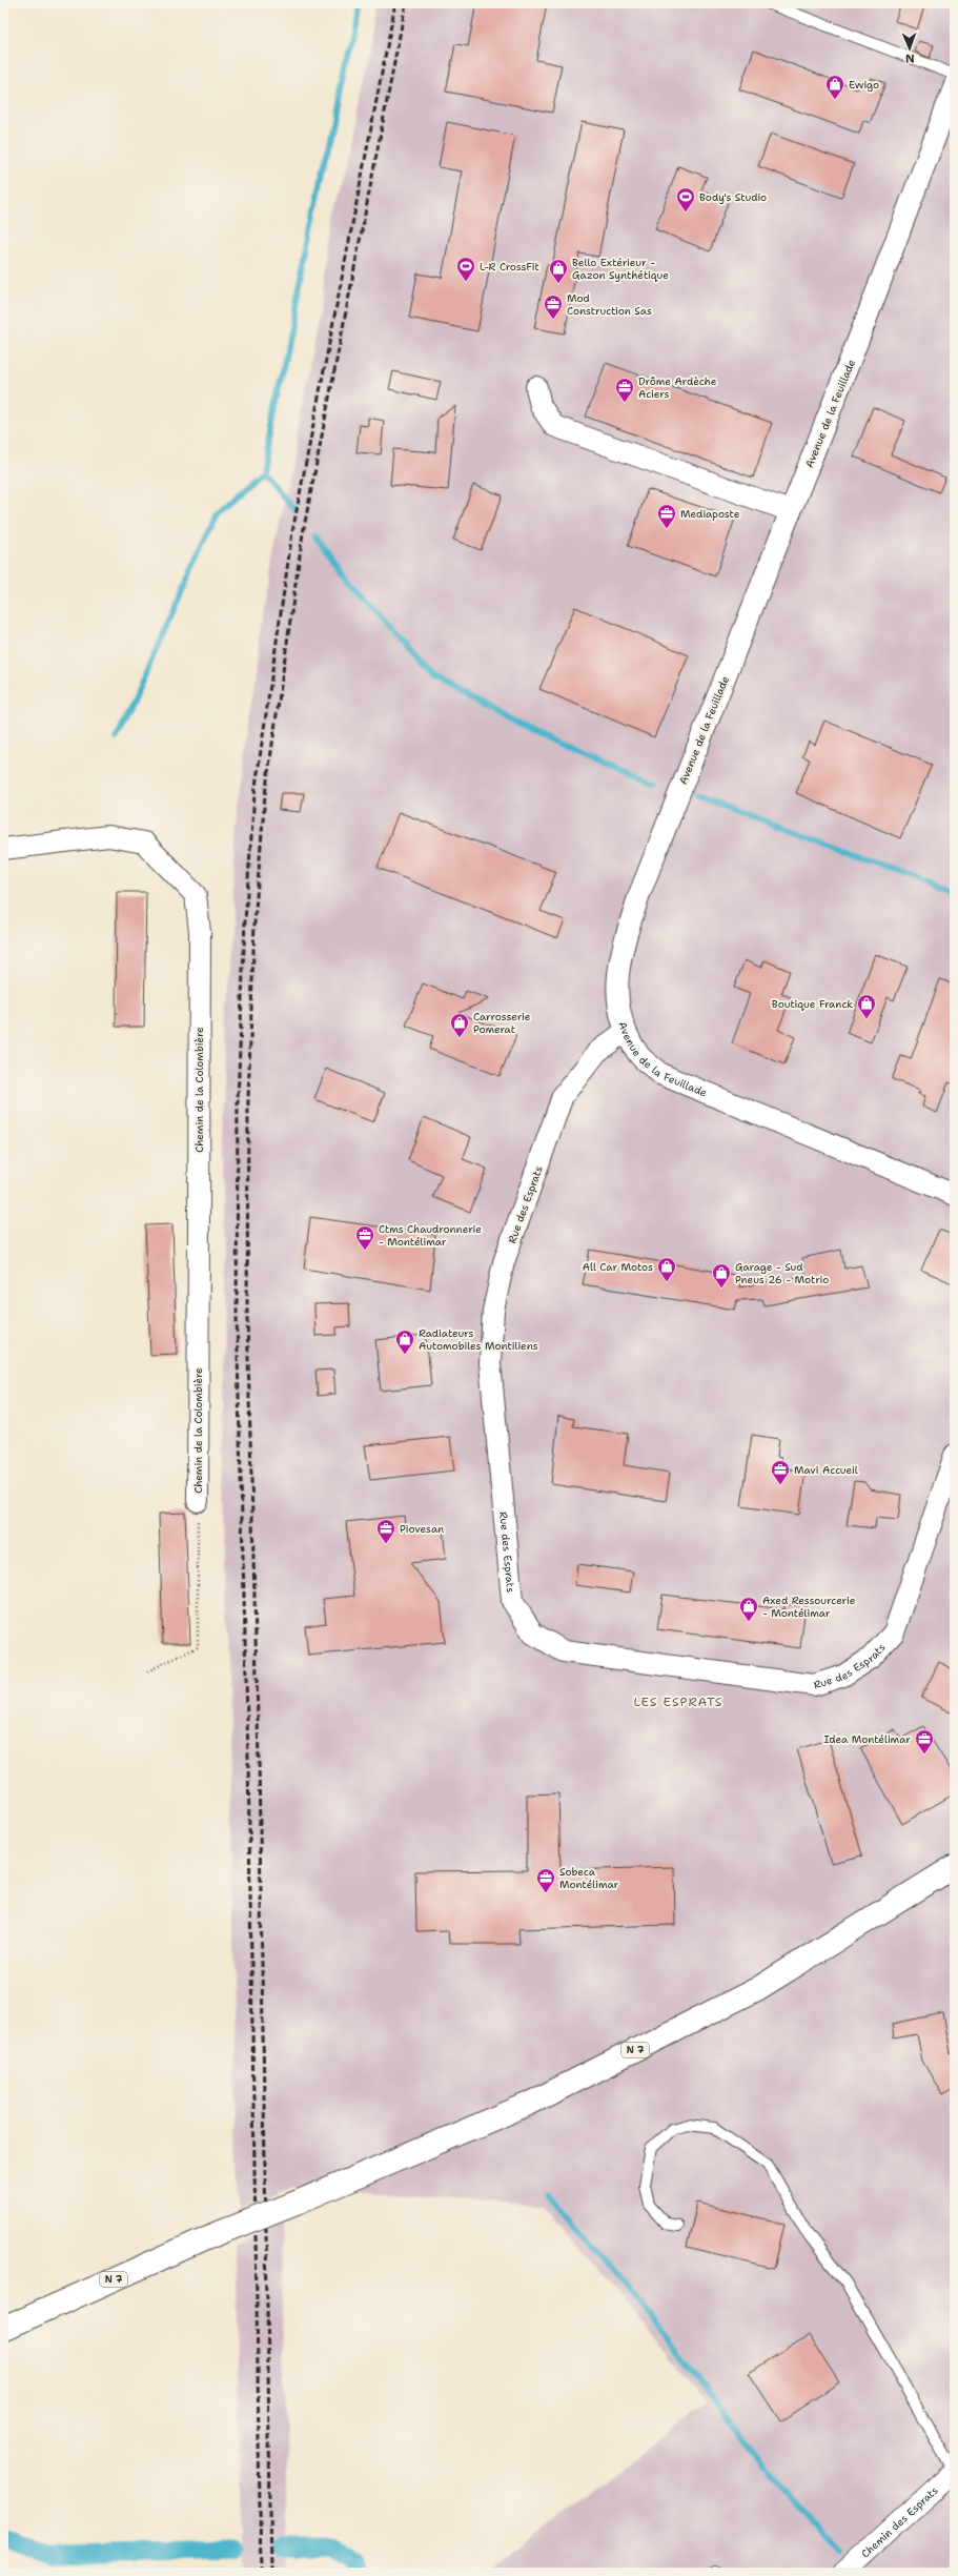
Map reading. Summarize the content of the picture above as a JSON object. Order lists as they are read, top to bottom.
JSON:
{
  "streets": {
    "main road": ["N 7"],
    "street": [
      "Avenue de la Feuillade",
      "Chemin de la Colombière",
      "Rue des Esprats",
      "Chemin des Esprats"
    ]
  },
  "crossings": [
    ["Avenue de la Feuillade", "Rue des Esprats"]
  ],
  "districts": ["LES ESPRATS"],
  "places": {
    "shop": [
      "Ewigo",
      "Bello Extérieur - Gazon Synthétique",
      "Boutique Franck",
      "Carrosserie Pomerat",
      "All Car Motos",
      "Garage - Sud Pneus 26 - Motrio",
      "Radiateurs Automobiles Montiliens",
      "Axed Ressourcerie - Montélimar"
    ],
    "sports": ["Body's Studio", "L-R CrossFit"],
    "office": [
      "Mod Construction Sas",
      "Drôme Ardèche Aciers",
      "Mediaposte",
      "Ctms Chaudronnerie - Montélimar",
      "Mavi Accueil",
      "Piovesan",
      "Idea Montélimar",
      "Sobeca Montélimar"
    ]
  },
  "north": "bottom"
}
